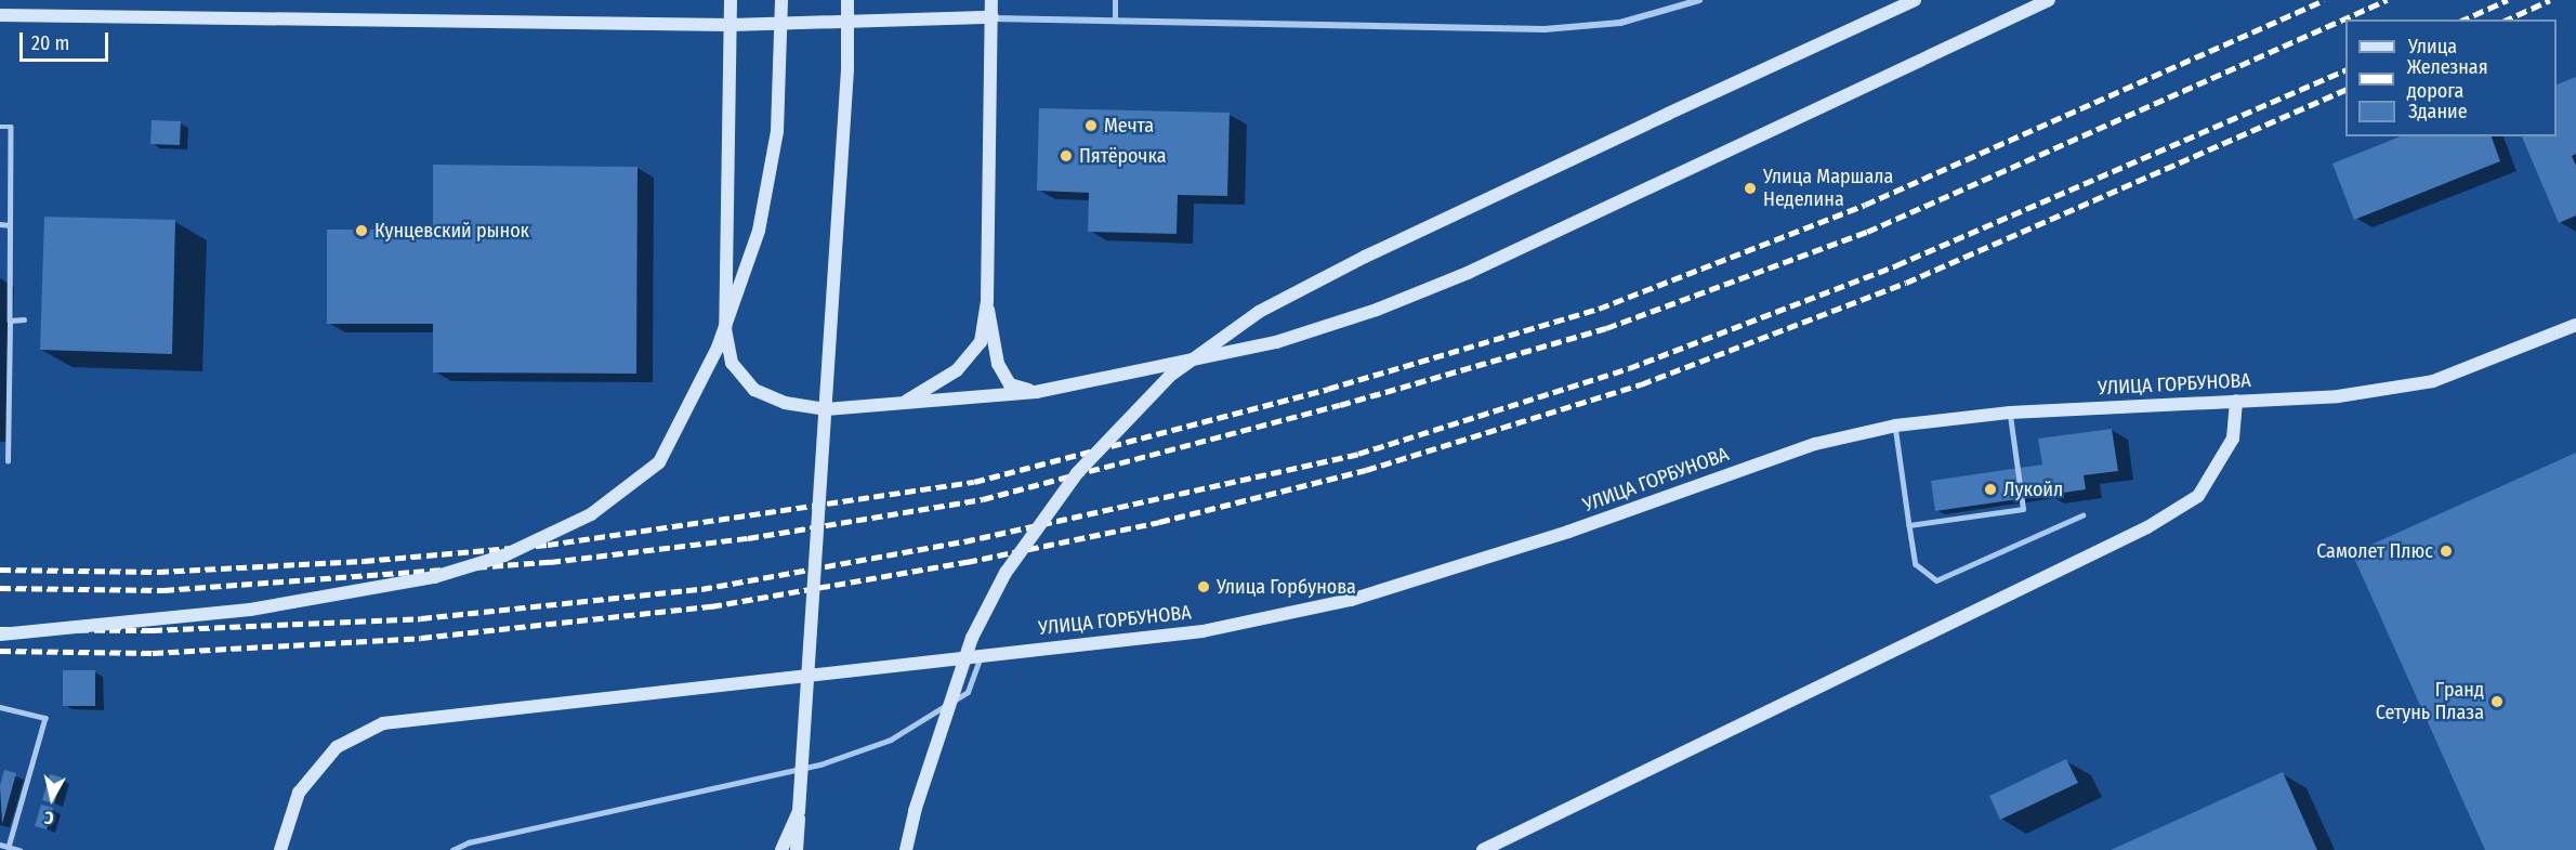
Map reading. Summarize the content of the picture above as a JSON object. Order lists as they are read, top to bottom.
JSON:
{
  "streets": {
    "street": ["УЛИЦА ГОРБУНОВА"]
  },
  "places": [
    "Мечта",
    "Пятёрочка",
    "Улица Маршала Неделина",
    "Кунцевский рынок",
    "Лукойл",
    "Самолет Плюс",
    "Улица Горбунова",
    "Гранд Сетунь Плаза"
  ],
  "legend": ["Улица", "Железная дорога", "Здание"],
  "scale_bar": "20 m",
  "north": "bottom"
}
